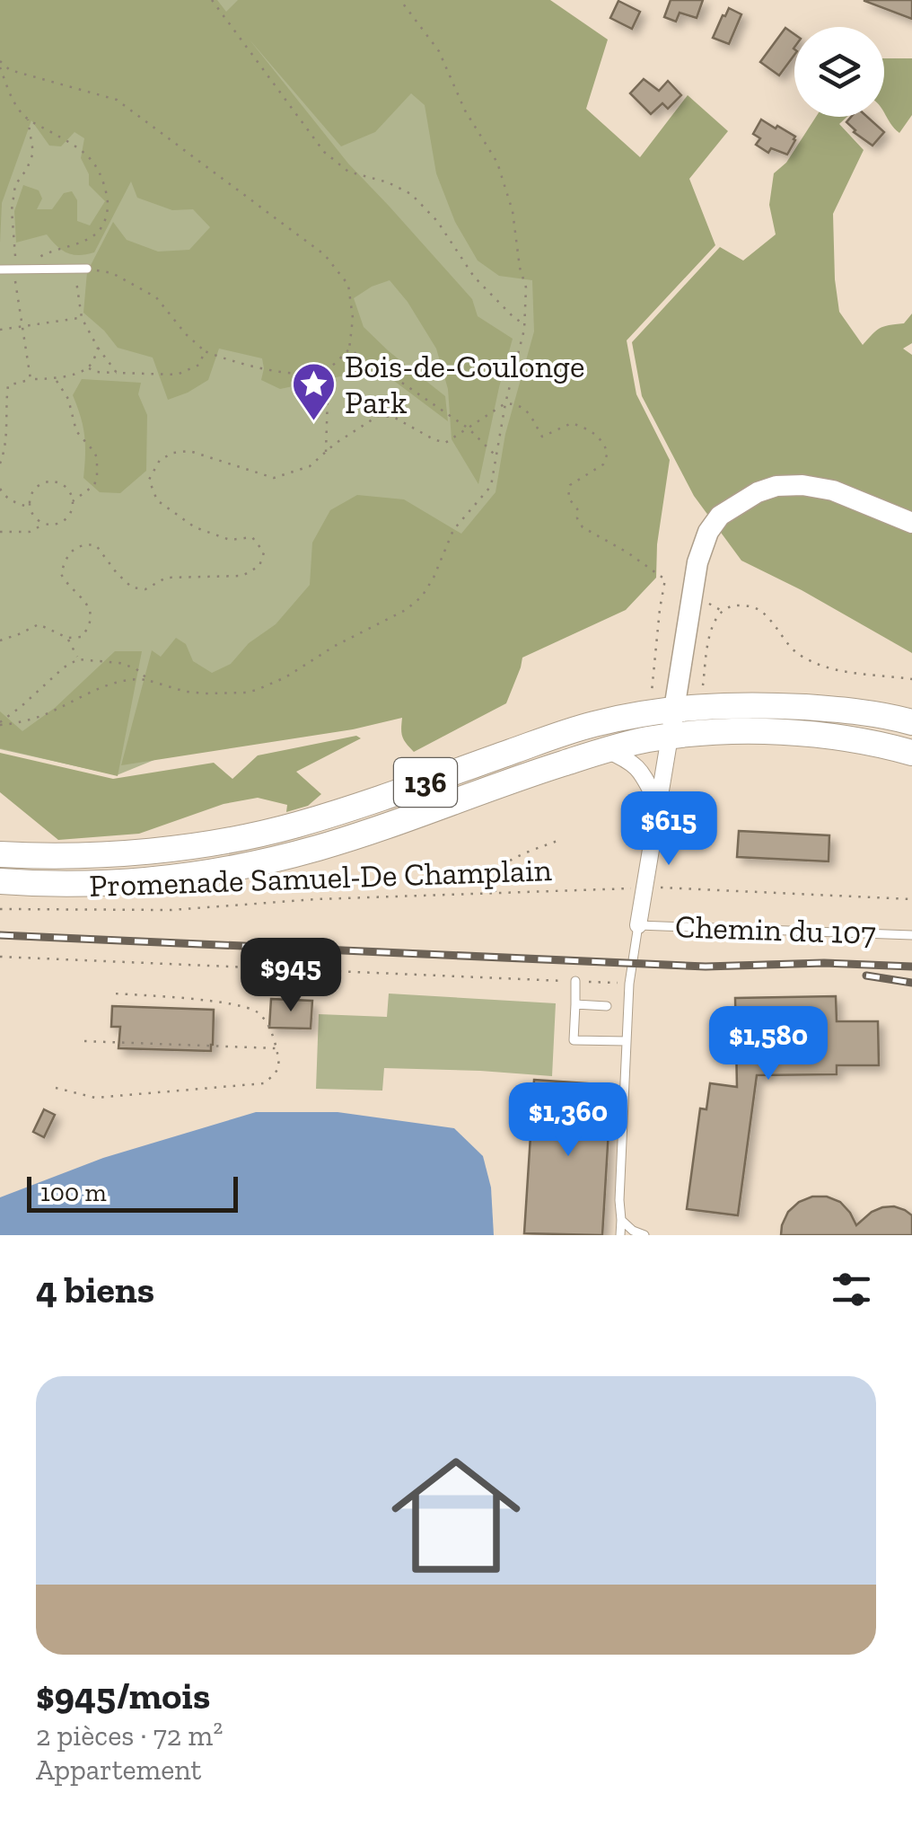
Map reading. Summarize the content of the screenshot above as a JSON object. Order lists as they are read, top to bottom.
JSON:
{
  "streets": {
    "main road": ["136"],
    "lane": ["Chemin du 107"],
    "path": ["Promenade Samuel-De Champlain"]
  },
  "places": {
    "place": ["Bois-de-Coulonge Park"]
  },
  "scale_bar": "100 m",
  "page": {
    "price": [
      "$615",
      "$945",
      "$1,580",
      "$1,360"
    ],
    "scale": "100 m",
    "heading": "4 biens",
    "list": [
      {
        "name": "$945/mois",
        "note": "2 pièces · 72 m² · Appartement"
      }
    ]
  }
}
